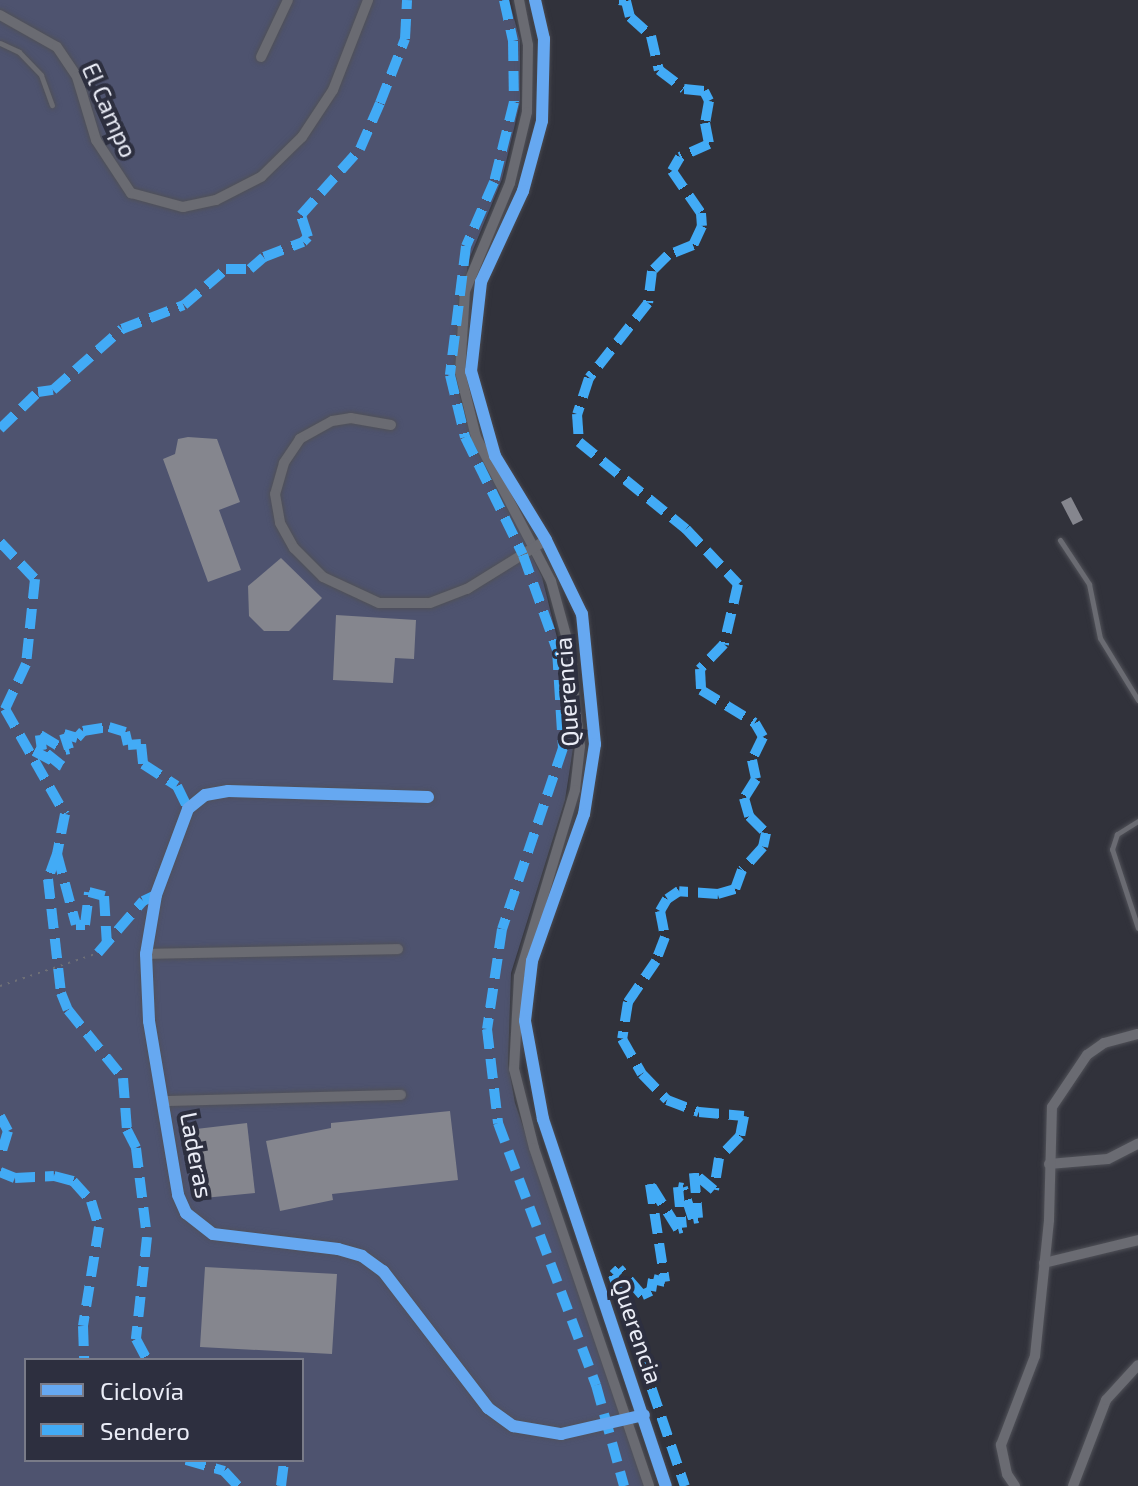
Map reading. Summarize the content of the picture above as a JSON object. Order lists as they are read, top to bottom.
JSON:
{
  "streets": {
    "street": ["El Campo", "Querencia", "Laderas"]
  },
  "crossings": [
    ["Querencia", "Laderas"]
  ],
  "legend": ["Ciclovía", "Sendero"]
}
